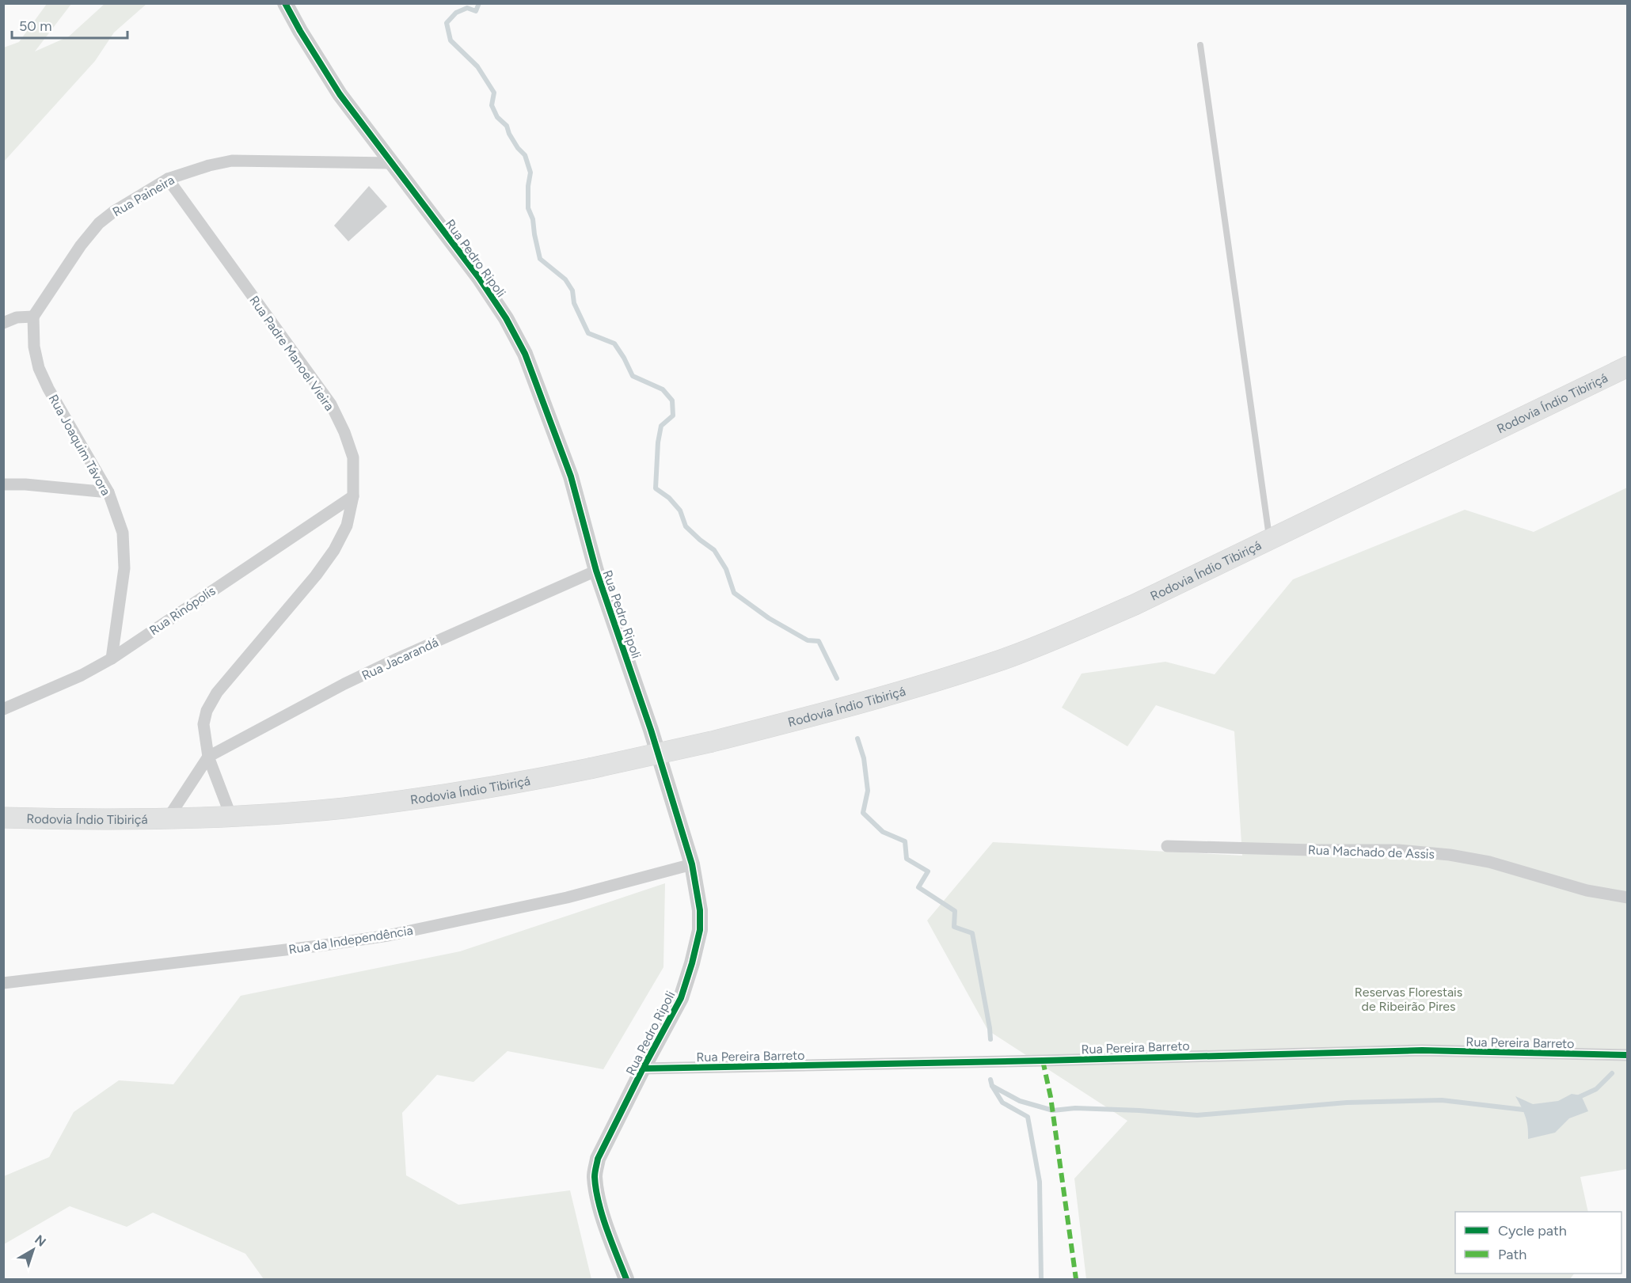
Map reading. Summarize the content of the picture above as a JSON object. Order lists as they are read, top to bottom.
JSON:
{
  "streets": {
    "highway": ["Rodovia Índio Tibiriçá"],
    "street": [
      "Rua Paineira",
      "Rua Pedro Ripoli",
      "Rua Padre Manoel Vieira",
      "Rua Joaquim Távora",
      "Rua Rinópolis",
      "Rua Jacarandá",
      "Rua Machado de Assis",
      "Rua da Independência",
      "Rua Pereira Barreto"
    ]
  },
  "crossings": [
    ["Rua Paineira", "Rua Pedro Ripoli"],
    ["Rua Paineira", "Rua Padre Manoel Vieira"],
    ["Rua Paineira", "Rua Joaquim Távora"],
    ["Rua Pedro Ripoli", "Rua Jacarandá"],
    ["Rua Pedro Ripoli", "Rua da Independência"],
    ["Rua Pedro Ripoli", "Rua Pereira Barreto"],
    ["Rua Padre Manoel Vieira", "Rodovia Índio Tibiriçá"],
    ["Rua Padre Manoel Vieira", "Rua Rinópolis"],
    ["Rua Padre Manoel Vieira", "Rua Jacarandá"],
    ["Rua Joaquim Távora", "Rua Rinópolis"]
  ],
  "parks": ["Reservas Florestais de Ribeirão Pires"],
  "legend": ["Cycle path", "Path"],
  "scale_bar": "50 m",
  "north": "top right"
}
